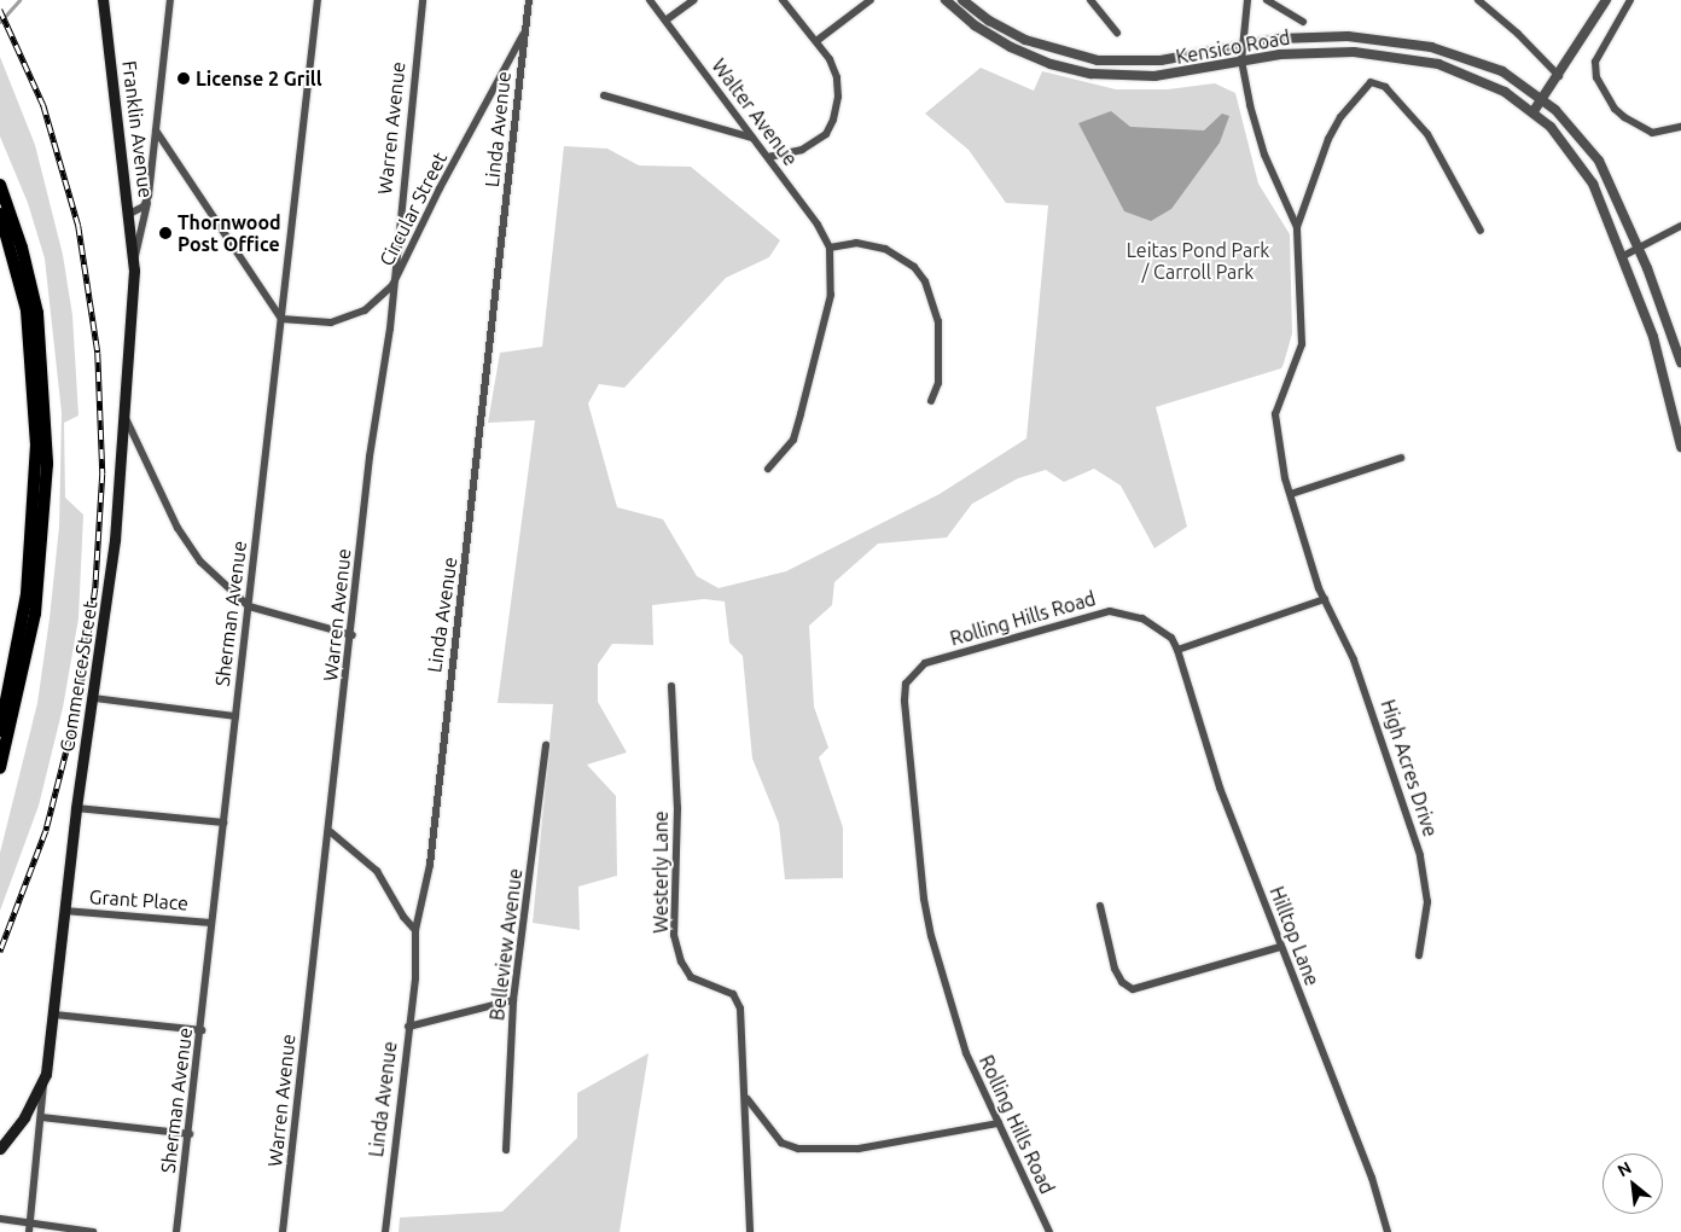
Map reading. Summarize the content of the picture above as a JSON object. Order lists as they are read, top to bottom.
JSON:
{
  "streets": {
    "main road": ["Franklin Avenue", "Commerce Street"],
    "street": [
      "Kensico Road",
      "Walter Avenue",
      "Warren Avenue",
      "Linda Avenue",
      "Circular Street",
      "Sherman Avenue",
      "Rolling Hills Road",
      "High Acres Drive",
      "Westerly Lane",
      "Grant Place",
      "Hilltop Lane",
      "Belleview Avenue"
    ]
  },
  "crossings": [
    ["Warren Avenue", "Circular Street"],
    ["Franklin Avenue", "Commerce Street"],
    ["Linda Avenue", "Circular Street"],
    ["Circular Street", "Sherman Avenue"],
    ["Sherman Avenue", "Grant Place"],
    ["Rolling Hills Road", "Hilltop Lane"],
    ["Commerce Street", "Grant Place"]
  ],
  "parks": ["Leitas Pond Park / Carroll Park"],
  "places": ["License 2 Grill", "Thornwood Post Office"],
  "north": "top left"
}
